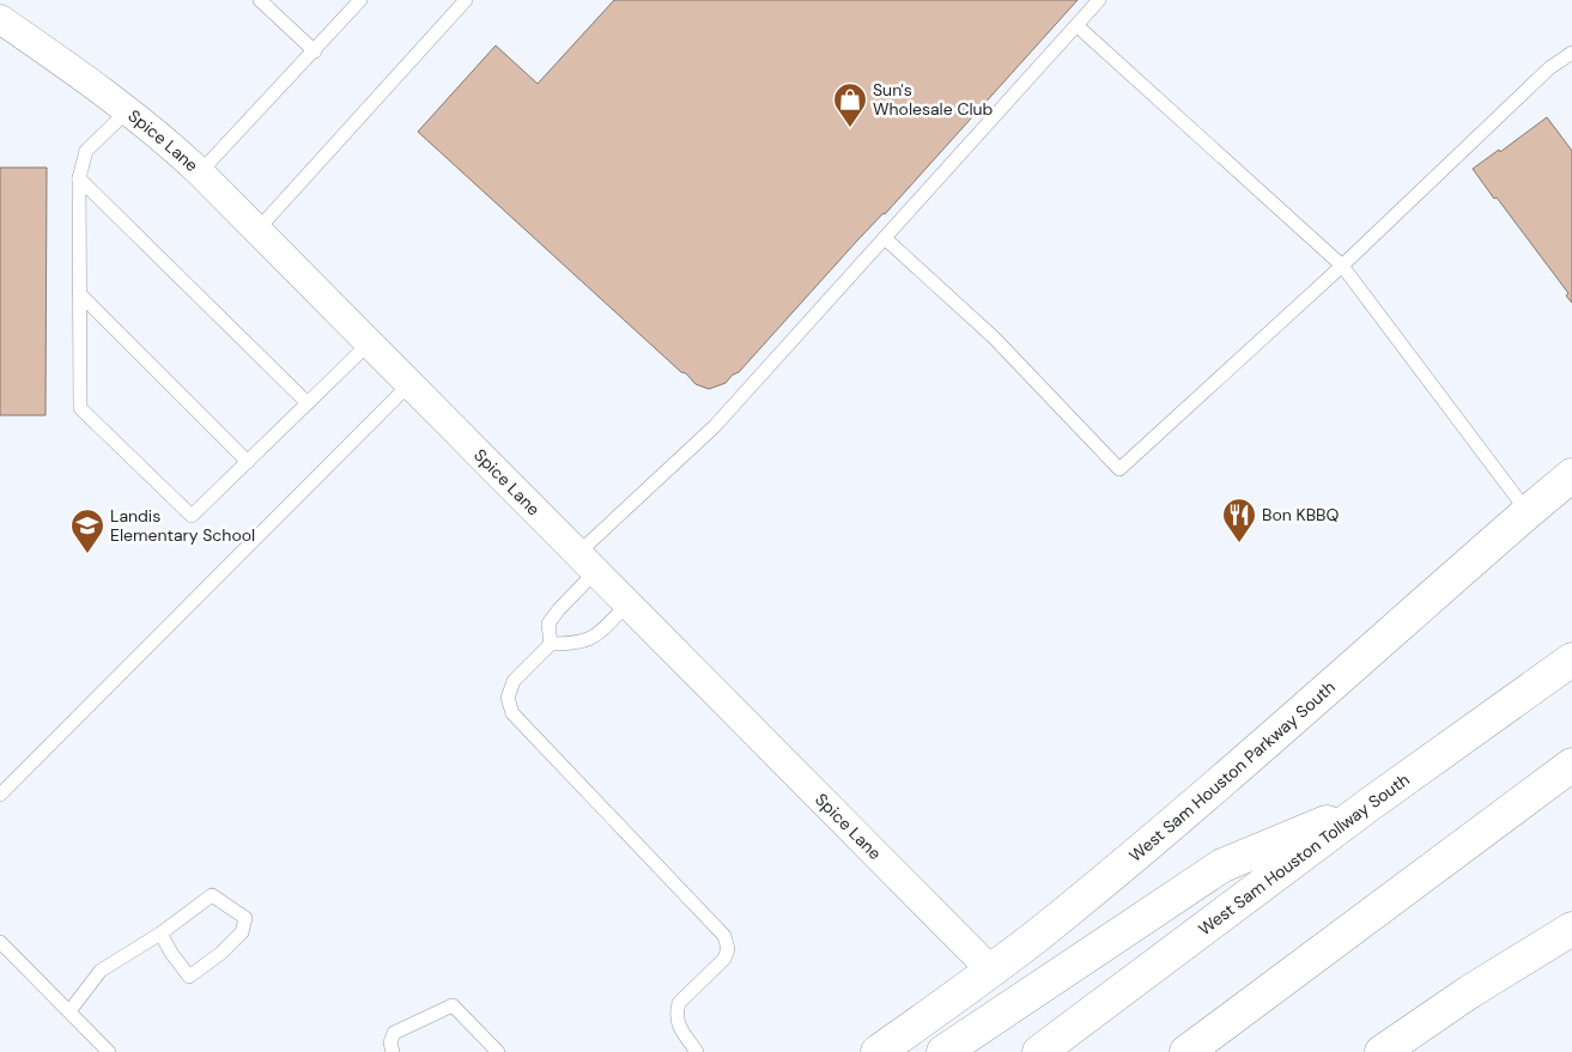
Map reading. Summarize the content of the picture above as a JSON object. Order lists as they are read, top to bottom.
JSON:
{
  "streets": {
    "main road": ["West Sam Houston Parkway South", "West Sam Houston Tollway South"],
    "street": ["Spice Lane"]
  },
  "crossings": [
    ["Spice Lane", "West Sam Houston Parkway South"]
  ],
  "places": {
    "shop": ["Sun's Wholesale Club"],
    "restaurant": ["Bon KBBQ"],
    "school or university": ["Landis Elementary School"]
  }
}
